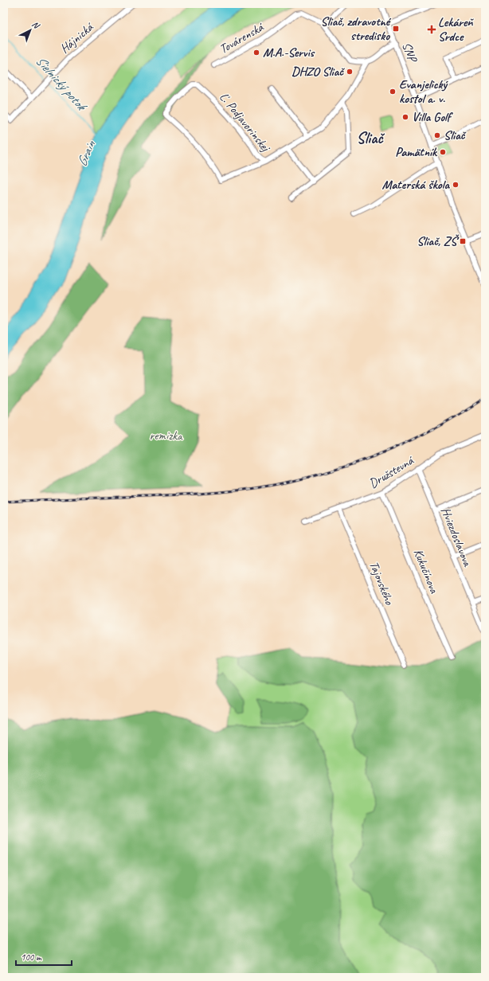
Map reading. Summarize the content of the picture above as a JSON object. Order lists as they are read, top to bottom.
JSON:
{
  "streets": {
    "street": [
      "Hájnická",
      "Továrenská",
      "SNP",
      "Ľ. Podjavorinskej",
      "Družstevná",
      "Hviezdoslavova",
      "Kukučínova",
      "Tajovského"
    ]
  },
  "crossings": [
    ["Družstevná", "Hviezdoslavova"],
    ["Družstevná", "Kukučínova"],
    ["Družstevná", "Tajovského"]
  ],
  "districts": ["Sliač"],
  "water": ["Sielnický potok", "Grain"],
  "parks": ["remizka"],
  "places": {
    "transit": ["Sliač, zdravotné stredisko", "Sliač, ZŠ"],
    "health": ["Lekáreň Srdce"],
    "other": [
      "M.A.-Servis",
      "DHZO Sliač",
      "Evanjelický kostol a. v.",
      "Villa Golf",
      "Sliač",
      "Pamätník",
      "Materská škola"
    ]
  },
  "scale_bar": "100 m",
  "north": "top right"
}
